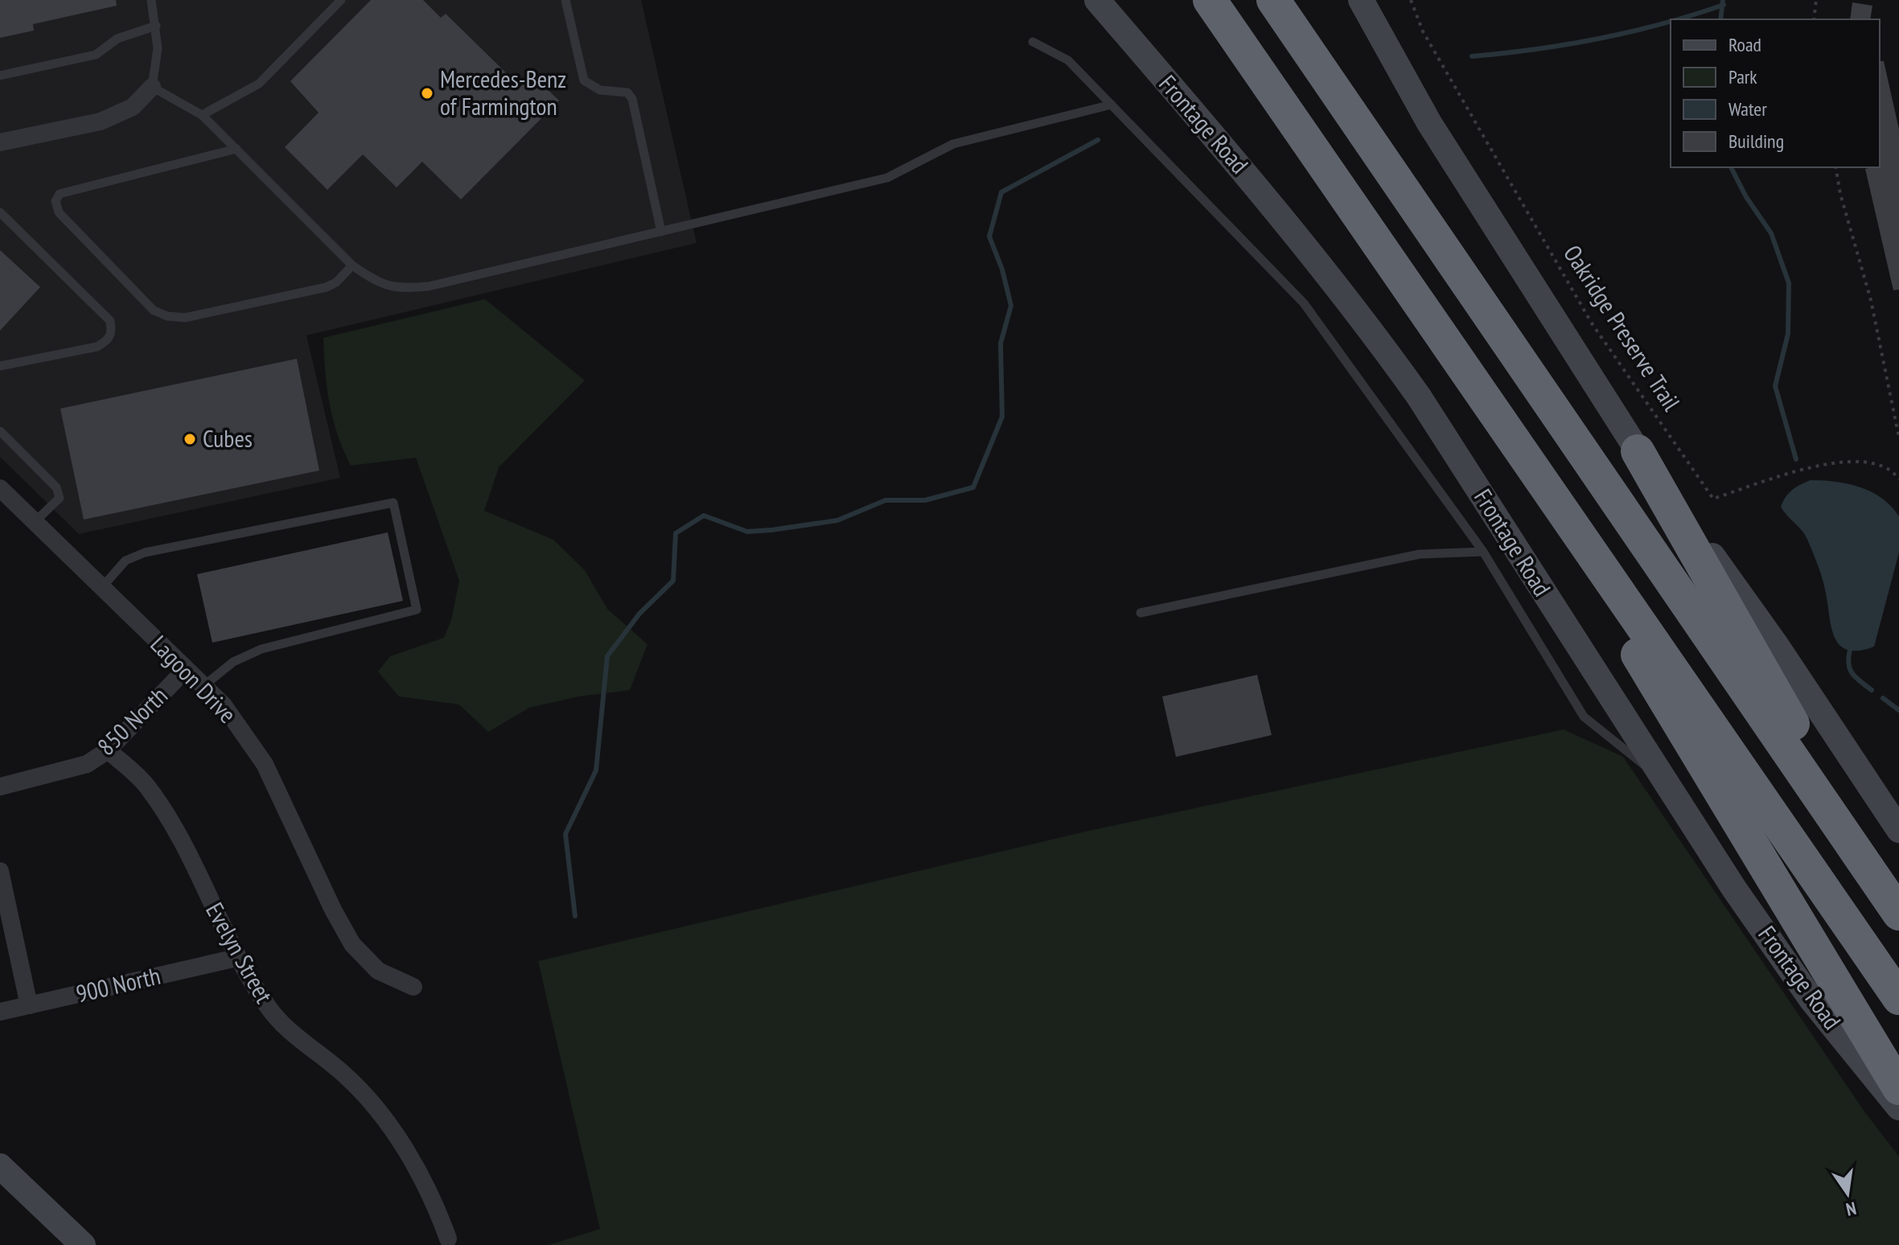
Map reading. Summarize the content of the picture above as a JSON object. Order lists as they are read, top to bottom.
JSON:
{
  "streets": {
    "main road": ["Frontage Road"],
    "street": [
      "Lagoon Drive",
      "850 North",
      "Evelyn Street",
      "900 North"
    ],
    "path": ["Oakridge Preserve Trail"]
  },
  "crossings": [
    ["Lagoon Drive", "850 North"],
    ["850 North", "Evelyn Street"],
    ["Evelyn Street", "900 North"]
  ],
  "places": ["Mercedes-Benz of Farmington", "Cubes"],
  "legend": [
    "Road",
    "Park",
    "Water",
    "Building"
  ],
  "north": "bottom"
}
